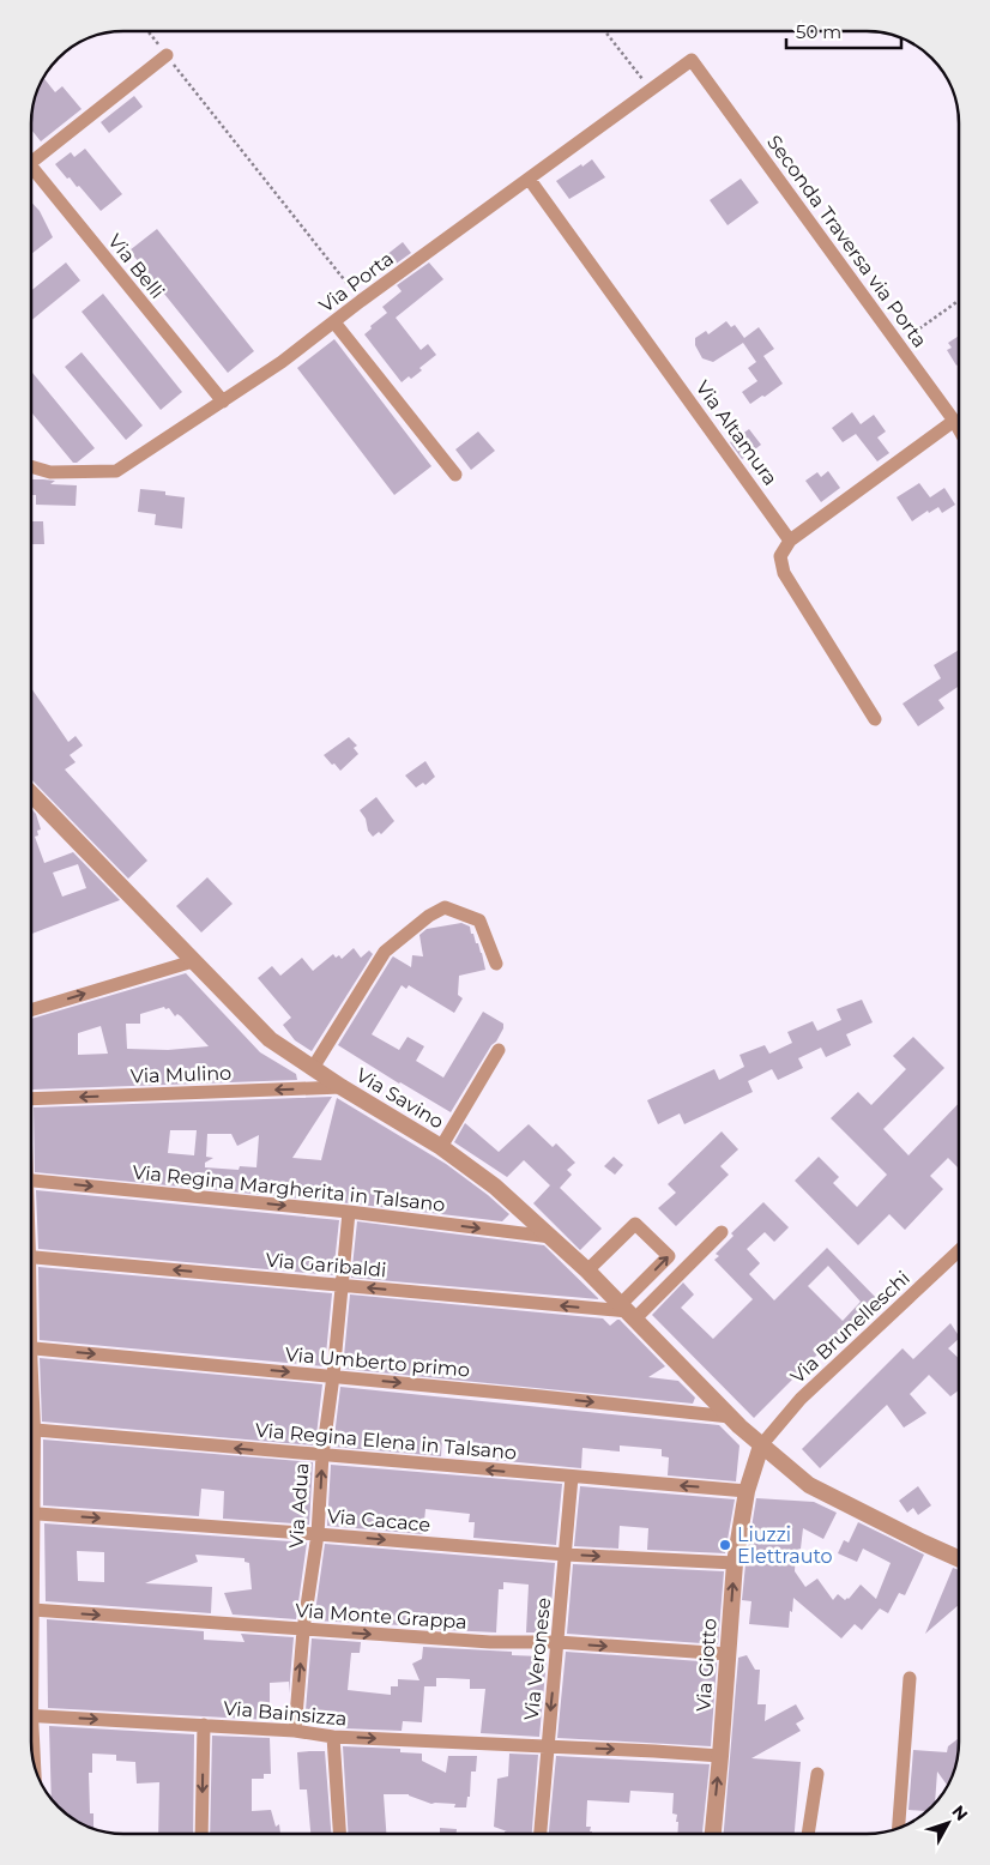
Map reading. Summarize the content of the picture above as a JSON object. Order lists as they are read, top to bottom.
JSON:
{
  "streets": {
    "street": [
      "Seconda Traversa via Porta",
      "Via Belli",
      "Via Porta",
      "Via Altamura",
      "Via Mulino",
      "Via Savino",
      "Via Regina Margherita in Talsano",
      "Via Garibaldi",
      "Via Brunelleschi",
      "Via Umberto primo",
      "Via Regina Elena in Talsano",
      "Via Adua",
      "Via Cacace",
      "Via Monte Grappa",
      "Via Veronese",
      "Via Giotto",
      "Via Bainsizza"
    ]
  },
  "crossings": [
    ["Seconda Traversa via Porta", "Via Porta"],
    ["Via Belli", "Via Porta"],
    ["Via Porta", "Via Altamura"],
    ["Via Mulino", "Via Savino"],
    ["Via Savino", "Via Regina Margherita in Talsano"],
    ["Via Savino", "Via Garibaldi"],
    ["Via Savino", "Via Brunelleschi"],
    ["Via Savino", "Via Umberto primo"],
    ["Via Savino", "Via Giotto"],
    ["Via Regina Margherita in Talsano", "Via Adua"],
    ["Via Garibaldi", "Via Adua"],
    ["Via Brunelleschi", "Via Giotto"],
    ["Via Umberto primo", "Via Adua"],
    ["Via Regina Elena in Talsano", "Via Adua"],
    ["Via Regina Elena in Talsano", "Via Veronese"],
    ["Via Regina Elena in Talsano", "Via Giotto"],
    ["Via Adua", "Via Cacace"],
    ["Via Adua", "Via Monte Grappa"],
    ["Via Adua", "Via Bainsizza"],
    ["Via Cacace", "Via Veronese"],
    ["Via Cacace", "Via Giotto"],
    ["Via Monte Grappa", "Via Veronese"],
    ["Via Monte Grappa", "Via Giotto"],
    ["Via Veronese", "Via Bainsizza"],
    ["Via Giotto", "Via Bainsizza"]
  ],
  "one_way": [
    "Via Regina Margherita in Talsano",
    "Via Garibaldi",
    "Via Umberto primo",
    "Via Regina Elena in Talsano",
    "Via Cacace",
    "Via Monte Grappa",
    "Via Bainsizza"
  ],
  "places": ["Liuzzi Elettrauto"],
  "scale_bar": "50 m",
  "north": "top right"
}
